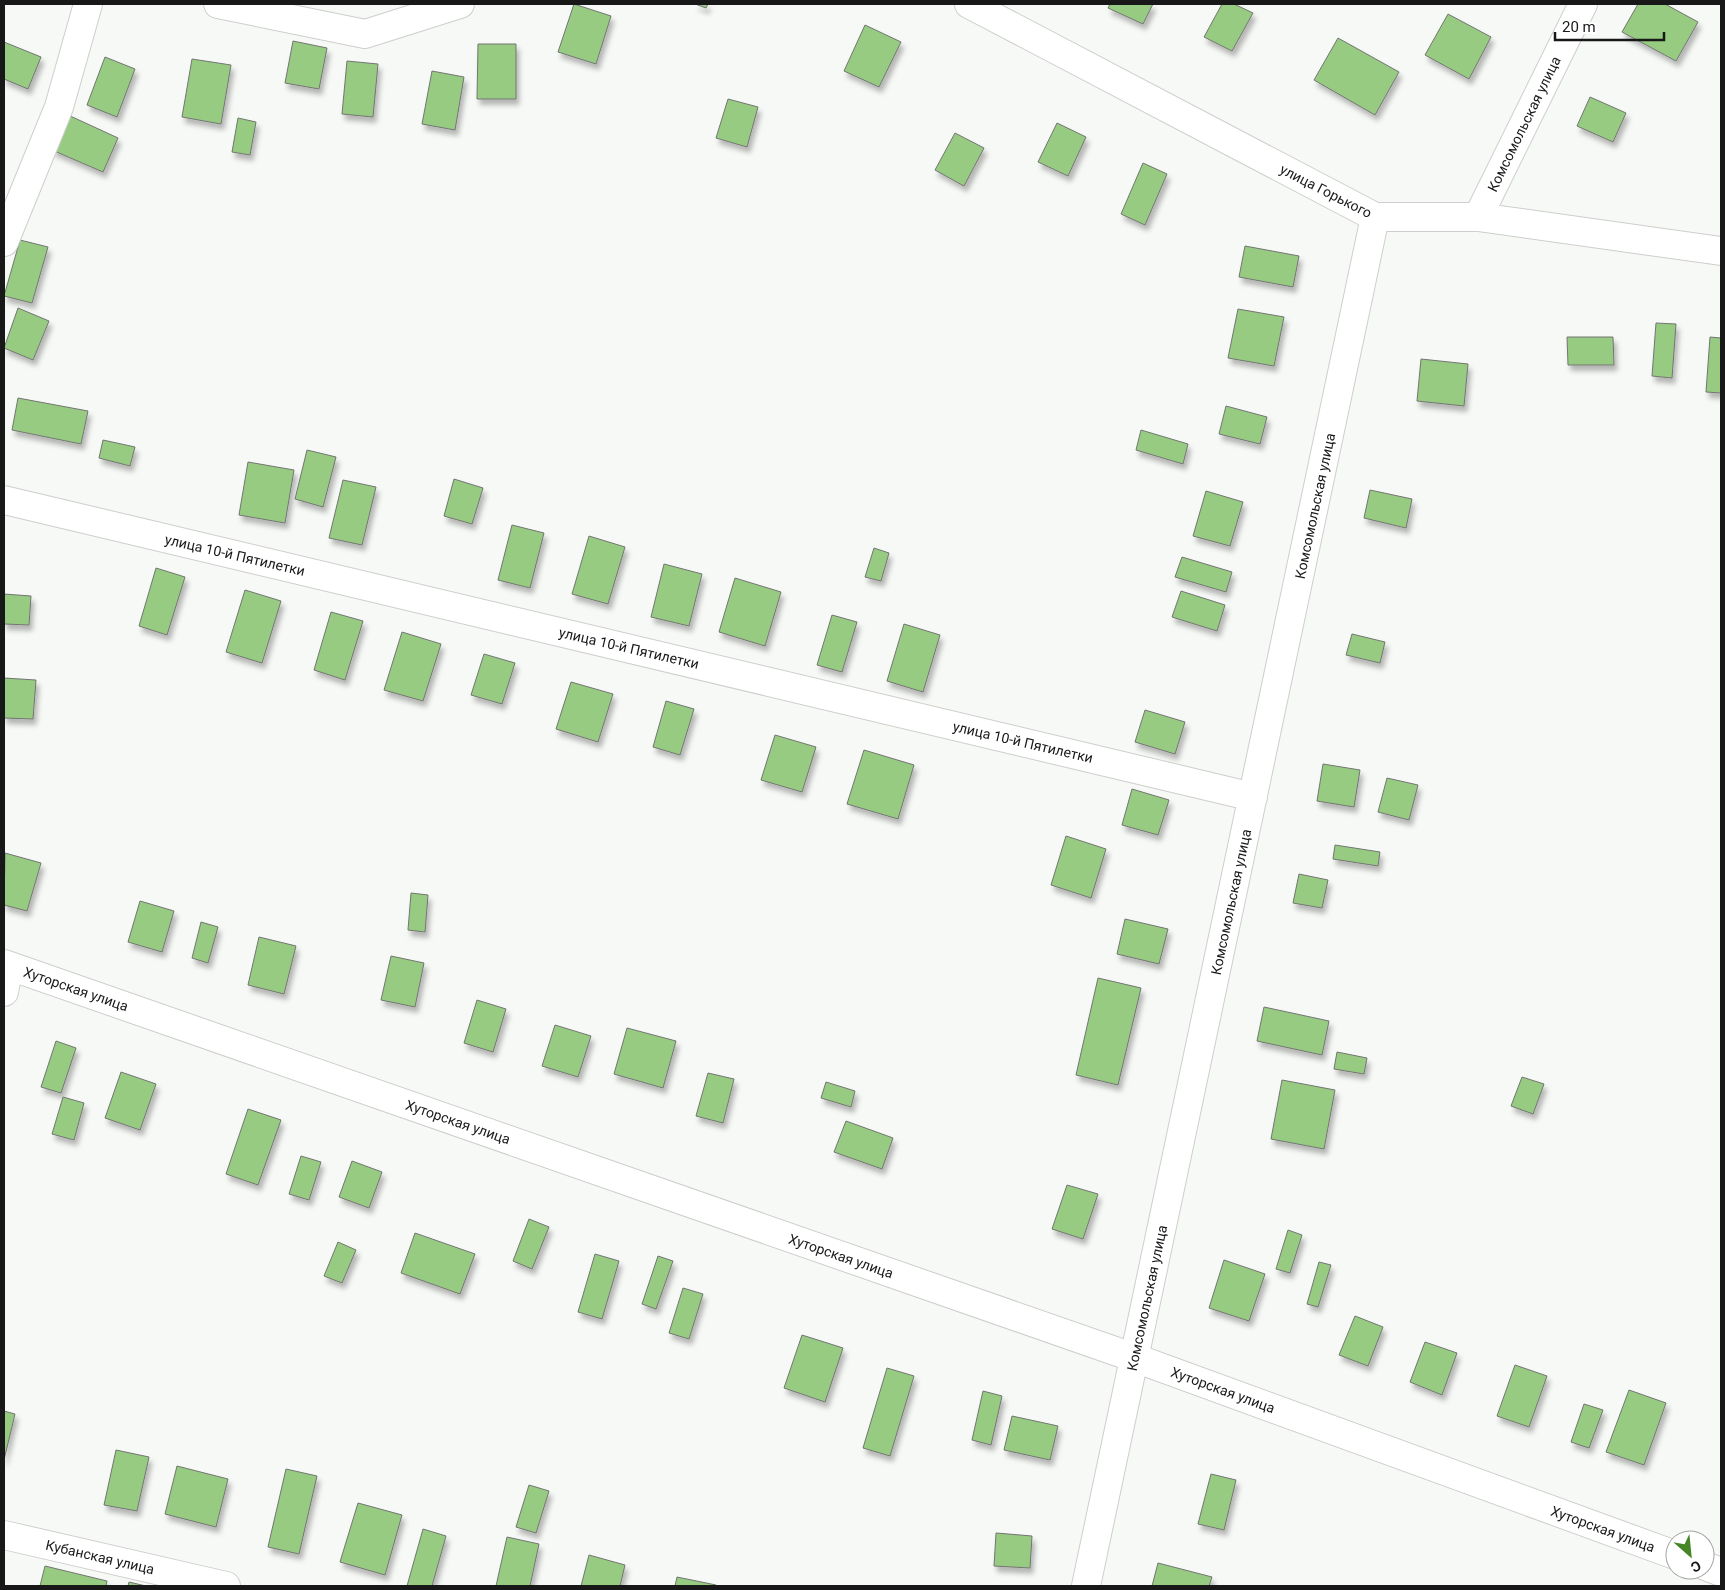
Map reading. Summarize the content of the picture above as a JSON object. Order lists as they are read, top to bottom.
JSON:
{
  "streets": {
    "street": [
      "Комсомольская улица",
      "улица Горького",
      "улица 10-й Пятилетки",
      "Хуторская улица",
      "Кубанская улица"
    ]
  },
  "crossings": [
    ["Комсомольская улица", "улица Горького"],
    ["Комсомольская улица", "улица 10-й Пятилетки"],
    ["Комсомольская улица", "Хуторская улица"]
  ],
  "scale_bar": "20 m",
  "north": "bottom right"
}
